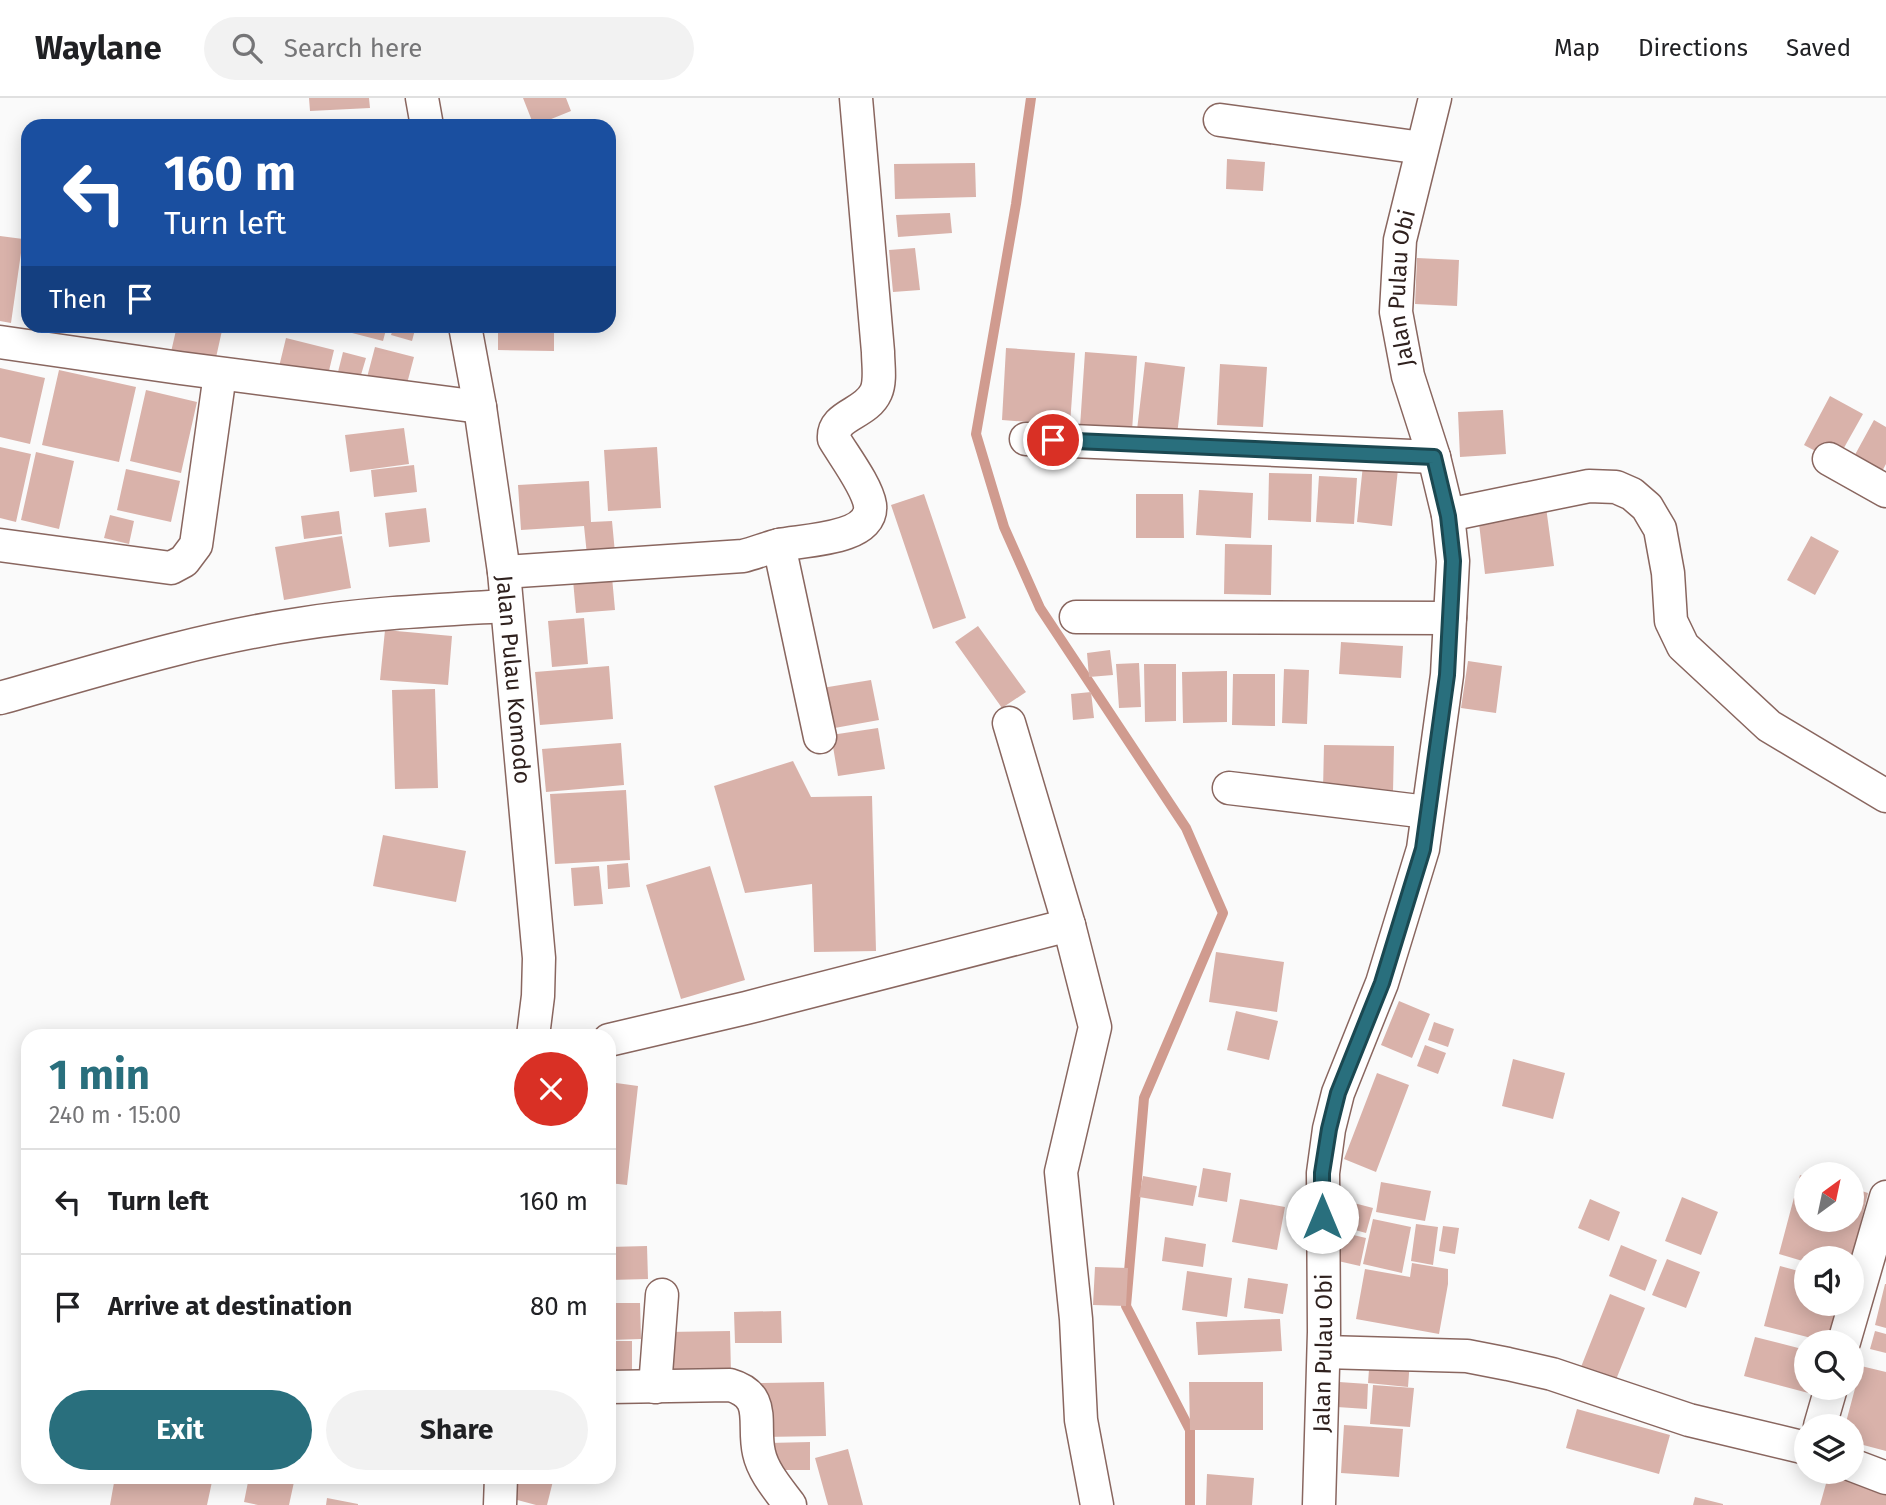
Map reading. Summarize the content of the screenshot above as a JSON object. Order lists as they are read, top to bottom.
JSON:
{
  "streets": {
    "street": ["Jalan Pulau Obi", "Jalan Pulau Komodo"]
  },
  "north": "top right",
  "page": {
    "header": "Waylane",
    "search": "Search here",
    "nav": ["Map", "Directions", "Saved"],
    "turn": ["160 m", "Turn left"],
    "then": "Then",
    "heading": ["1 min", "240 m · 15:00"],
    "list": [
      {
        "name": "Turn left",
        "value": "160 m"
      },
      {
        "name": "Arrive at destination",
        "value": "80 m"
      }
    ],
    "buttons": ["Exit", "Share"]
  }
}
